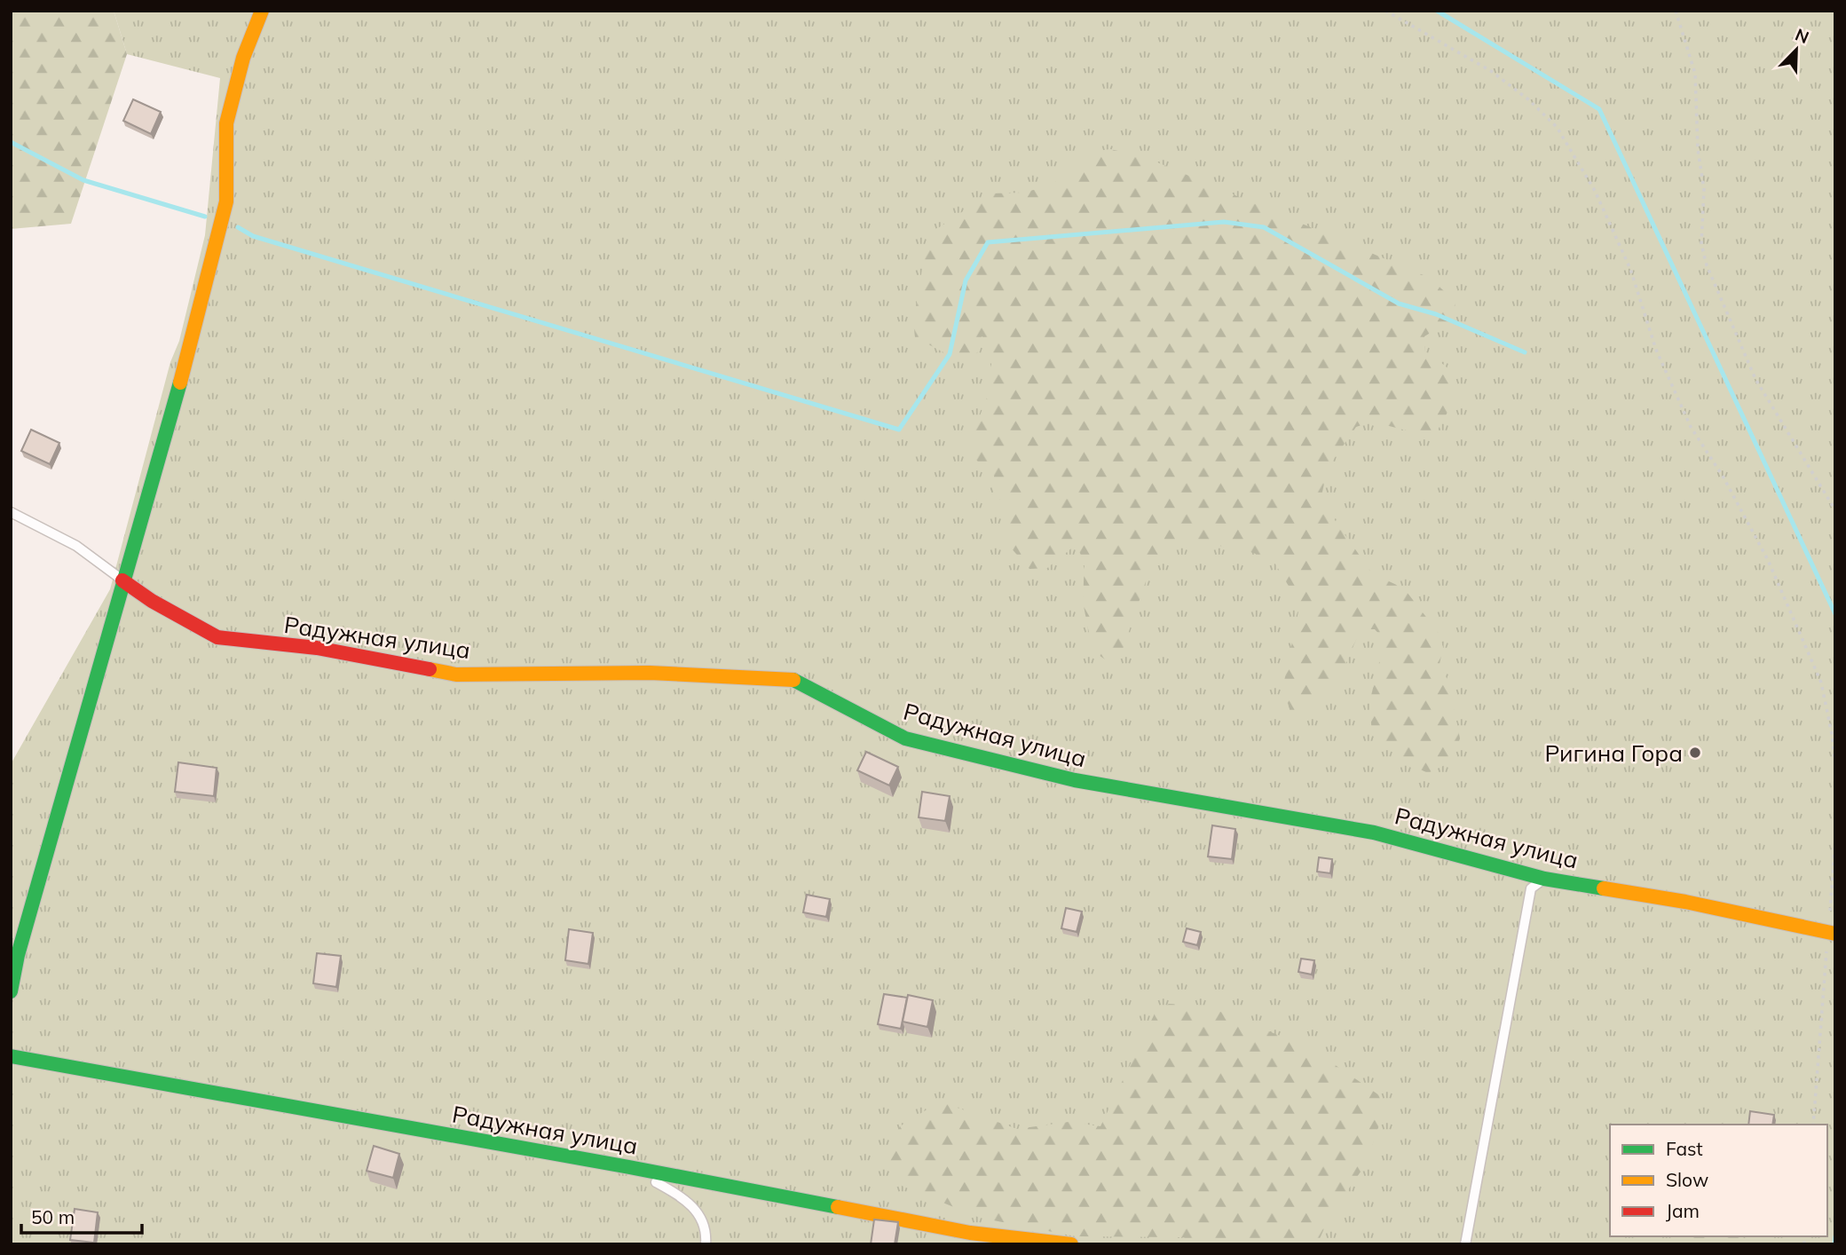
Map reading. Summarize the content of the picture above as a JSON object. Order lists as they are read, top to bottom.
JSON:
{
  "streets": {
    "street": ["Радужная улица"]
  },
  "places": ["Ригина Гора"],
  "legend": ["Fast", "Slow", "Jam"],
  "scale_bar": "50 m",
  "north": "top right"
}
